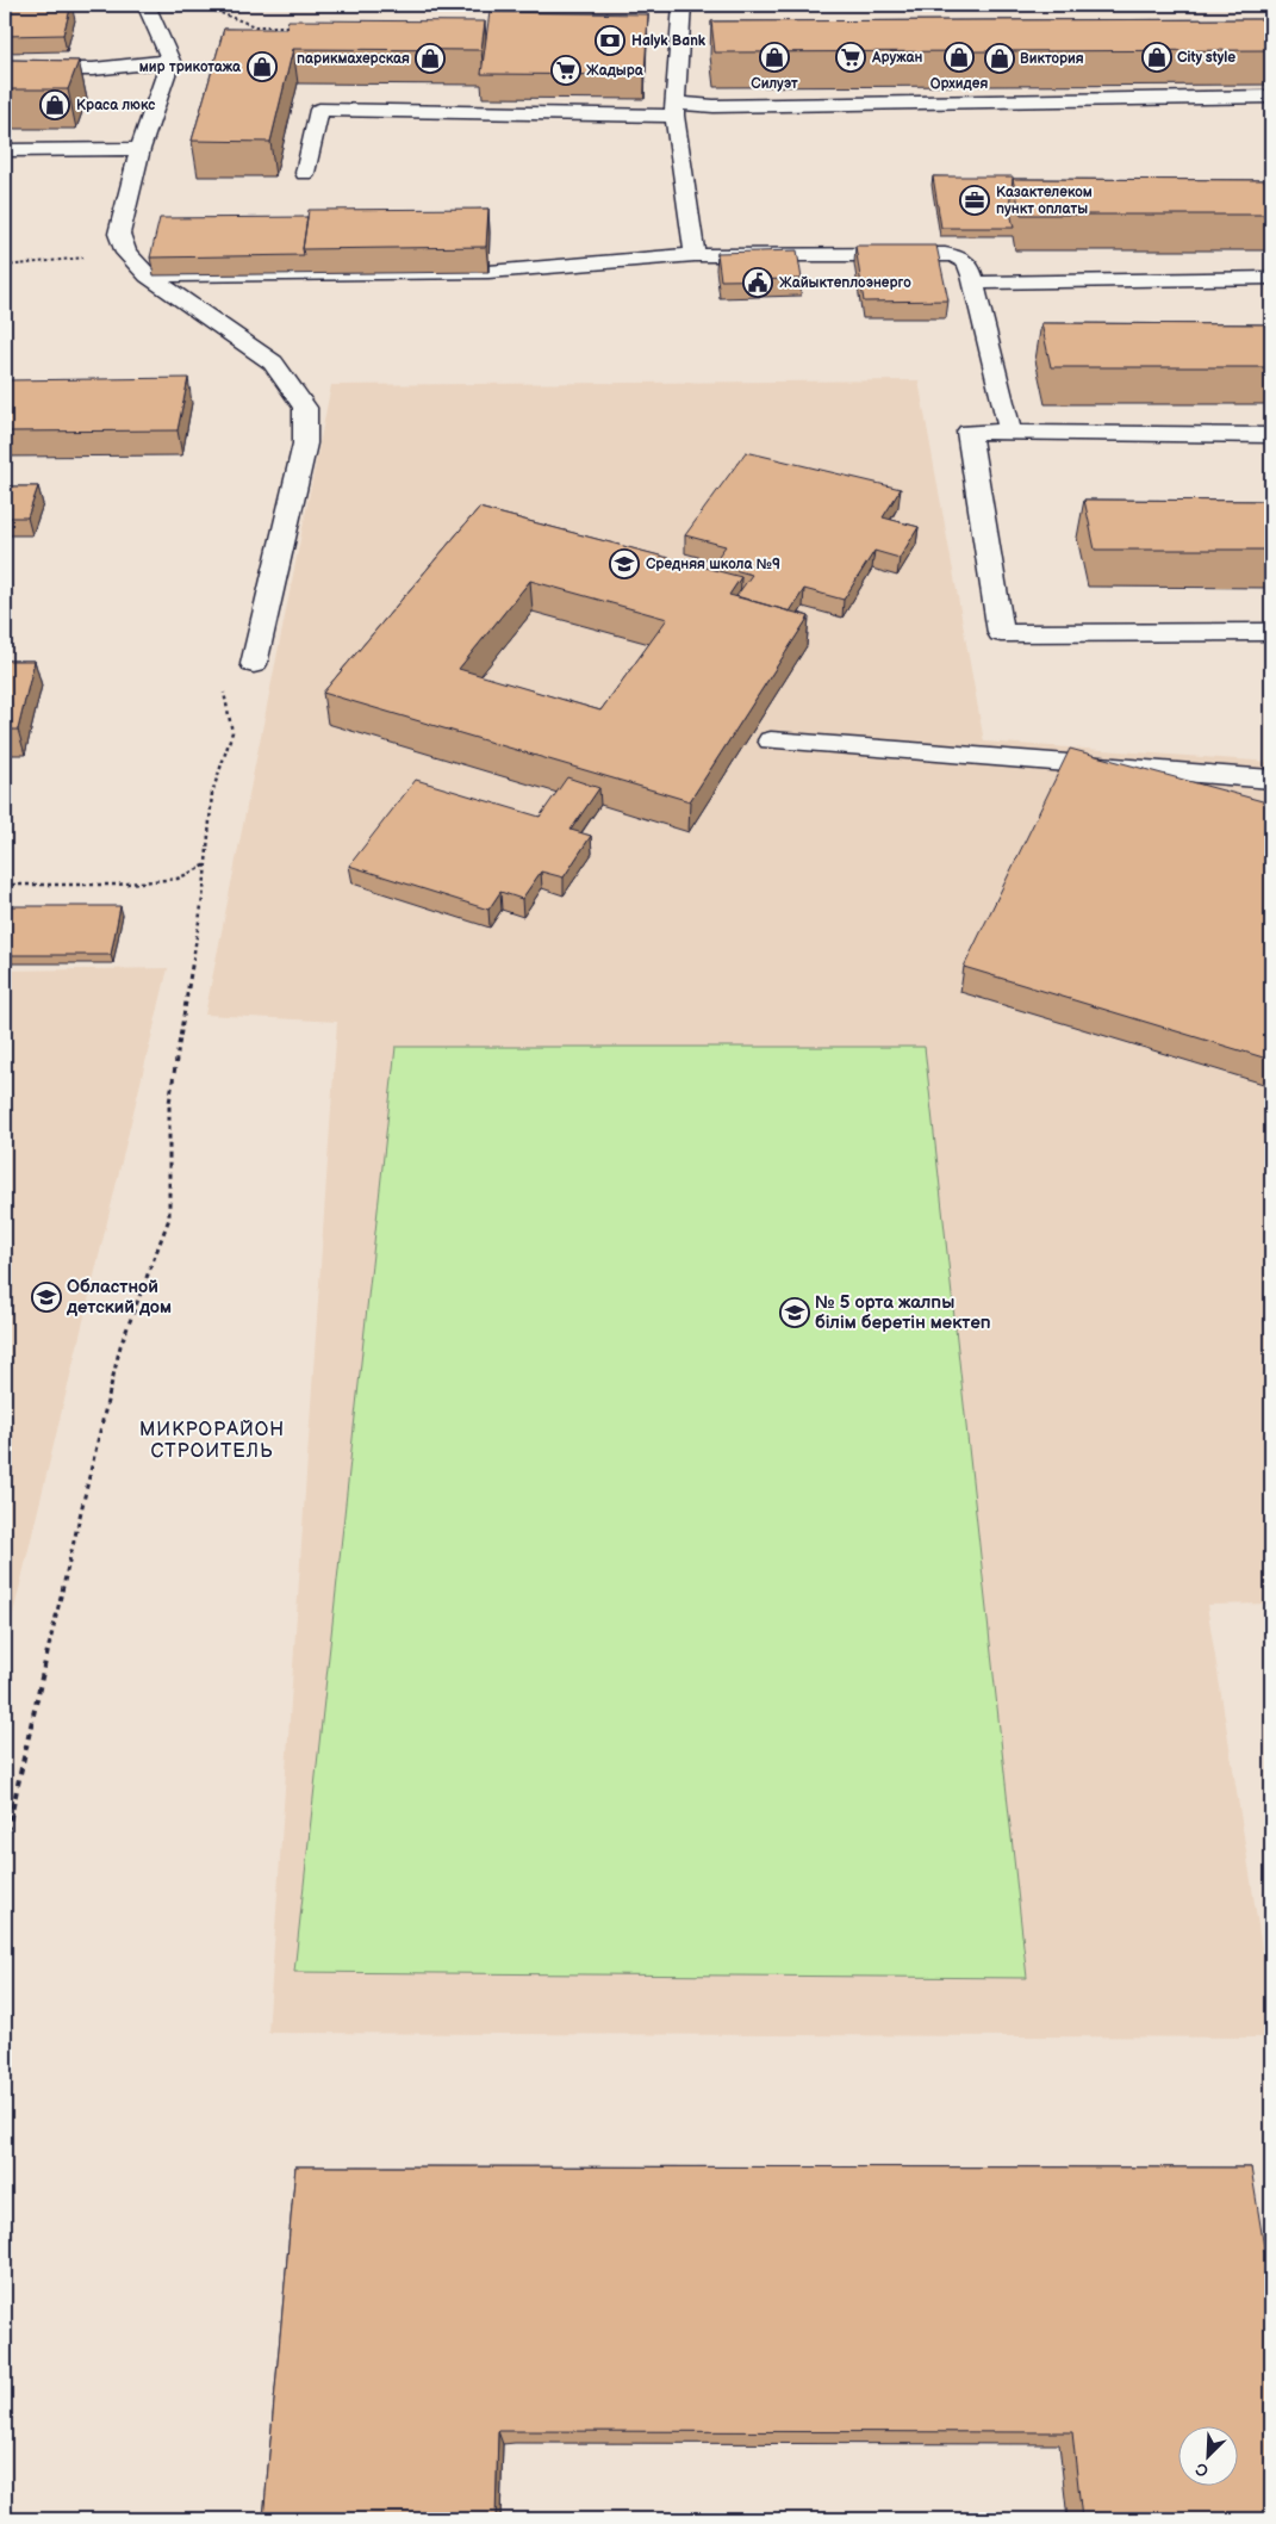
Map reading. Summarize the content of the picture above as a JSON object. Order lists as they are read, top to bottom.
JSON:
{
  "districts": ["МИКРОРАЙОН СТРОИТЕЛЬ"],
  "places": {
    "bank": ["Halyk Bank"],
    "shop": [
      "Силуэт",
      "Орхидея",
      "City style",
      "парикмахерская",
      "Виктория",
      "мир трикотажа",
      "Краса люкс"
    ],
    "supermarket": ["Аружан", "Жадыра"],
    "office": ["Казактелеком пункт оплаты"],
    "public building": ["Жайыктеплоэнерго"],
    "school or university": ["Средняя школа №9", "Областной детский дом", "№ 5 орта жалпы білім беретін мектеп"]
  },
  "north": "bottom left"
}
